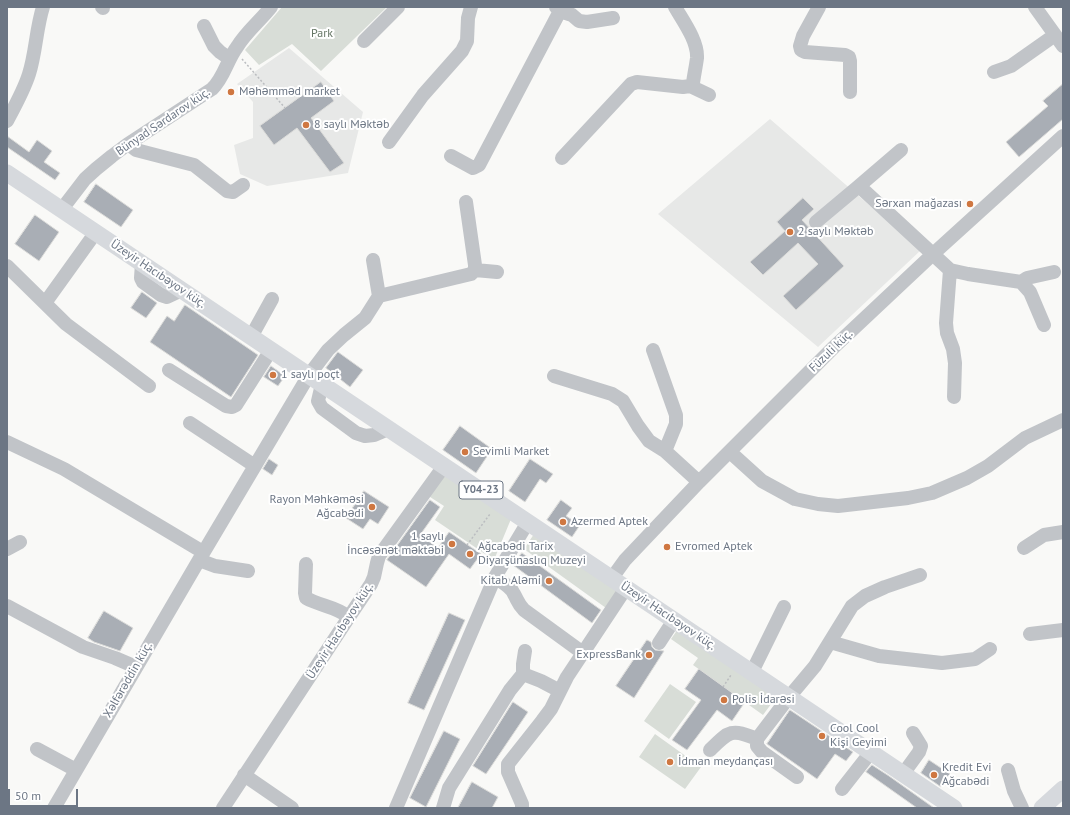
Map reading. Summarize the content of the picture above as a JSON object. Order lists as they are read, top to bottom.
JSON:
{
  "streets": {
    "main road": ["Üzeyir Hacıbəyov küç.", "Y04-23"],
    "street": ["Bünyad Sərdarov küç.", "Füzuli küç.", "Xəlfərəddin küç."]
  },
  "crossings": [
    ["Bünyad Sərdarov küç.", "Üzeyir Hacıbəyov küç."],
    ["Üzeyir Hacıbəyov küç.", "Füzuli küç."],
    ["Üzeyir Hacıbəyov küç.", "Xəlfərəddin küç."]
  ],
  "parks": ["Park"],
  "places": [
    "Məhəmməd market",
    "8 saylı Məktəb",
    "Sərxan mağazası",
    "2 saylı Məktəb",
    "1 saylı poçt",
    "Sevimli Market",
    "Rayon Məhkəməsi Ağcabədi",
    "Azermed Aptek",
    "1 saylı İncəsənət məktəbi",
    "Evromed Aptek",
    "Ağcabədi Tarix Diyarşünaslıq Muzeyi",
    "Kitab Aləmi",
    "ExpressBank",
    "Polis İdarəsi",
    "Cool Cool Kişi Geyimi",
    "İdman meydançası",
    "Kredit Evi Ağcabədi"
  ],
  "scale_bar": "50 m"
}
